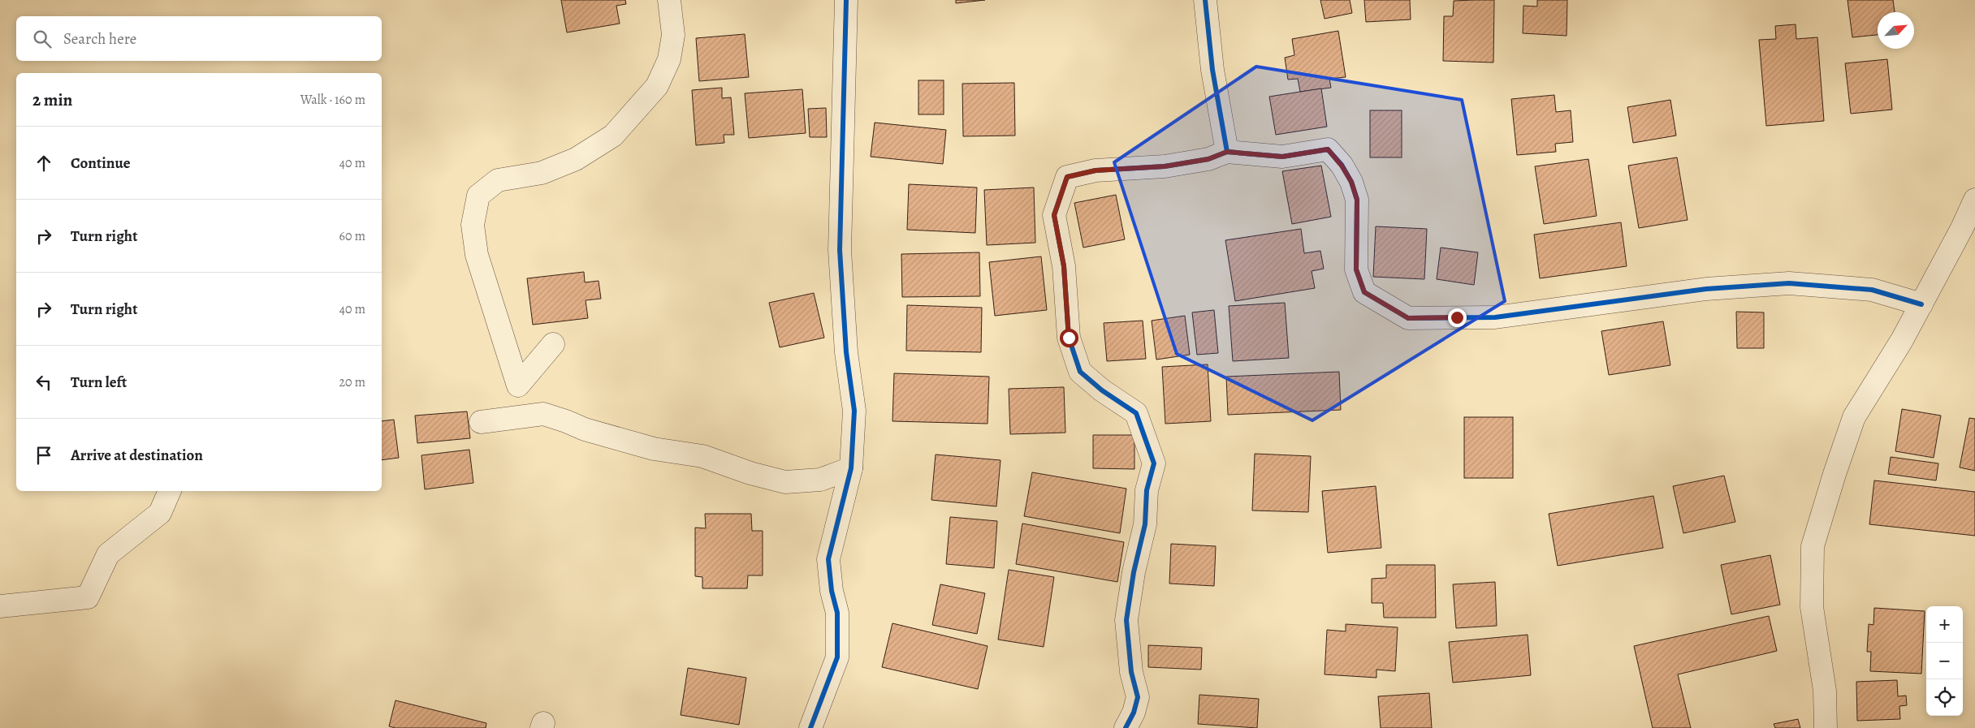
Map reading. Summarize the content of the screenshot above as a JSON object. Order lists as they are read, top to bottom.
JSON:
{
  "north": "top right",
  "page": {
    "search": "Search here",
    "heading": ["2 min", "Walk · 160 m"],
    "list": [
      ["Continue", "40 m"],
      ["Turn right", "60 m"],
      ["Turn right", "40 m"],
      ["Turn left", "20 m"],
      "Arrive at destination"
    ],
    "map_buttons": ["+", "−"]
  }
}
